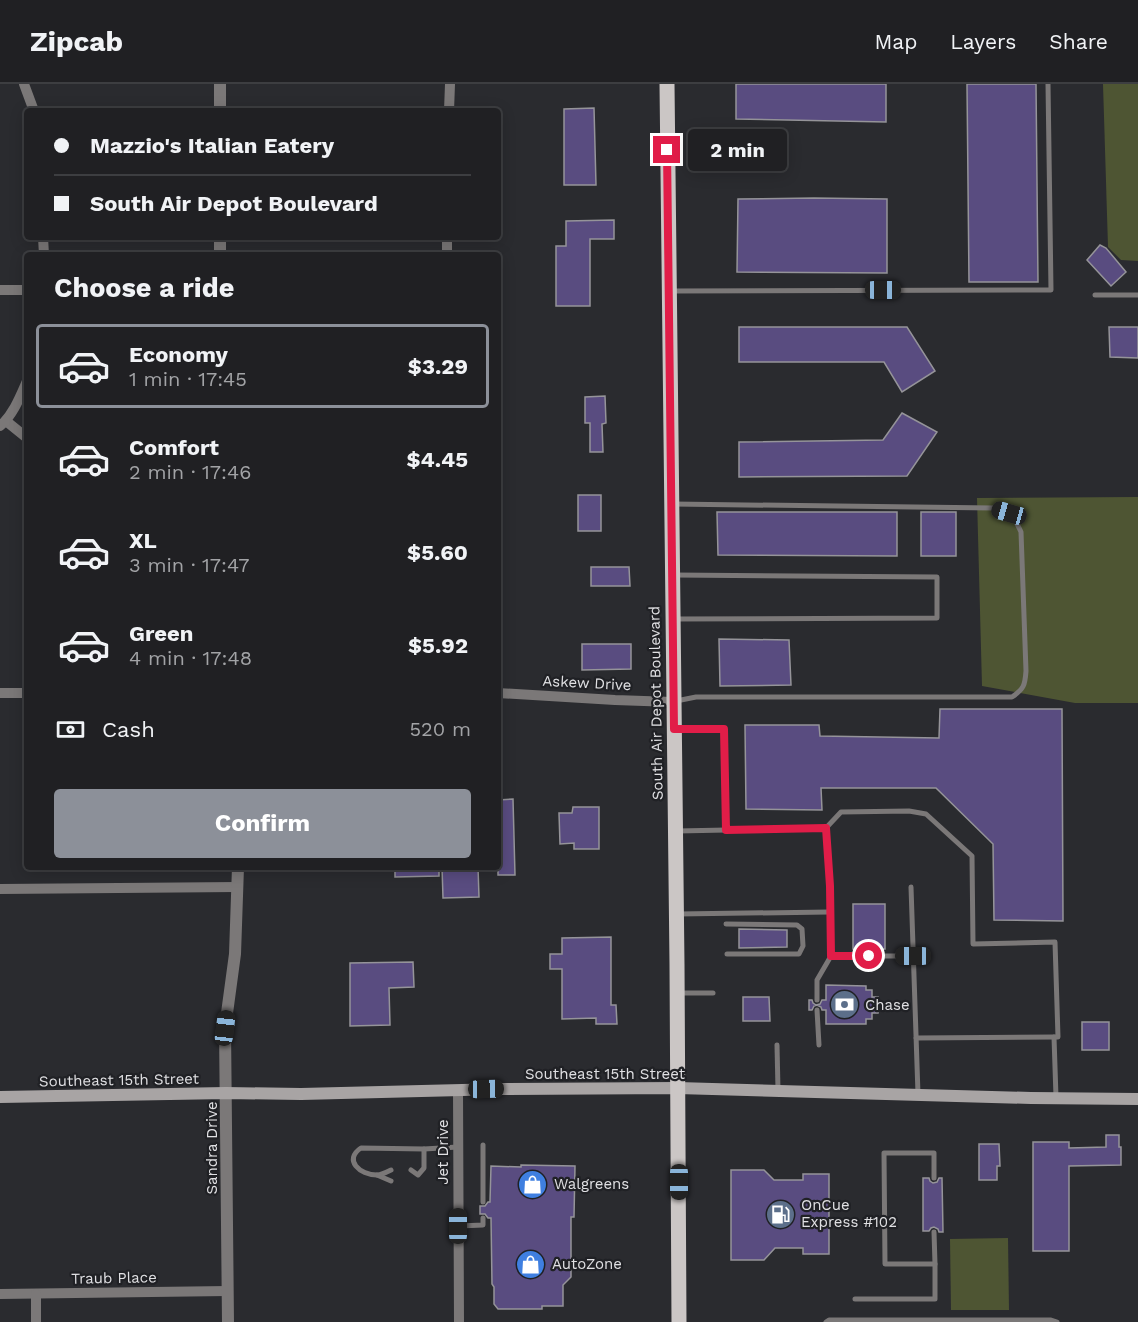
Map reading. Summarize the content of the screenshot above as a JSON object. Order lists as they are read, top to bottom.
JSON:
{
  "streets": {
    "main road": ["South Air Depot Boulevard", "Southeast 15th Street"],
    "street": [
      "Askew Drive",
      "Sandra Drive",
      "Jet Drive",
      "Traub Place"
    ]
  },
  "crossings": [
    ["Askew Drive", "South Air Depot Boulevard"],
    ["South Air Depot Boulevard", "Southeast 15th Street"],
    ["Southeast 15th Street", "Sandra Drive"],
    ["Southeast 15th Street", "Jet Drive"],
    ["Sandra Drive", "Traub Place"]
  ],
  "places": {
    "bank": ["Chase"],
    "shop": ["Walgreens", "AutoZone"],
    "fuel station": ["OnCue Express #102"]
  },
  "page": {
    "header": "Zipcab",
    "nav": ["Map", "Layers", "Share"],
    "banner": ["Mazzio's Italian Eatery", "South Air Depot Boulevard"],
    "bubble": "2 min",
    "heading": "Choose a ride",
    "list": [
      {
        "name": "Economy",
        "note": "1 min · 17:45",
        "value": "$3.29"
      },
      {
        "name": "Comfort",
        "note": "2 min · 17:46",
        "value": "$4.45"
      },
      {
        "name": "XL",
        "note": "3 min · 17:47",
        "value": "$5.60"
      },
      {
        "name": "Green",
        "note": "4 min · 17:48",
        "value": "$5.92"
      }
    ],
    "pay": ["Cash", "520 m"],
    "buttons": "Confirm"
  }
}
